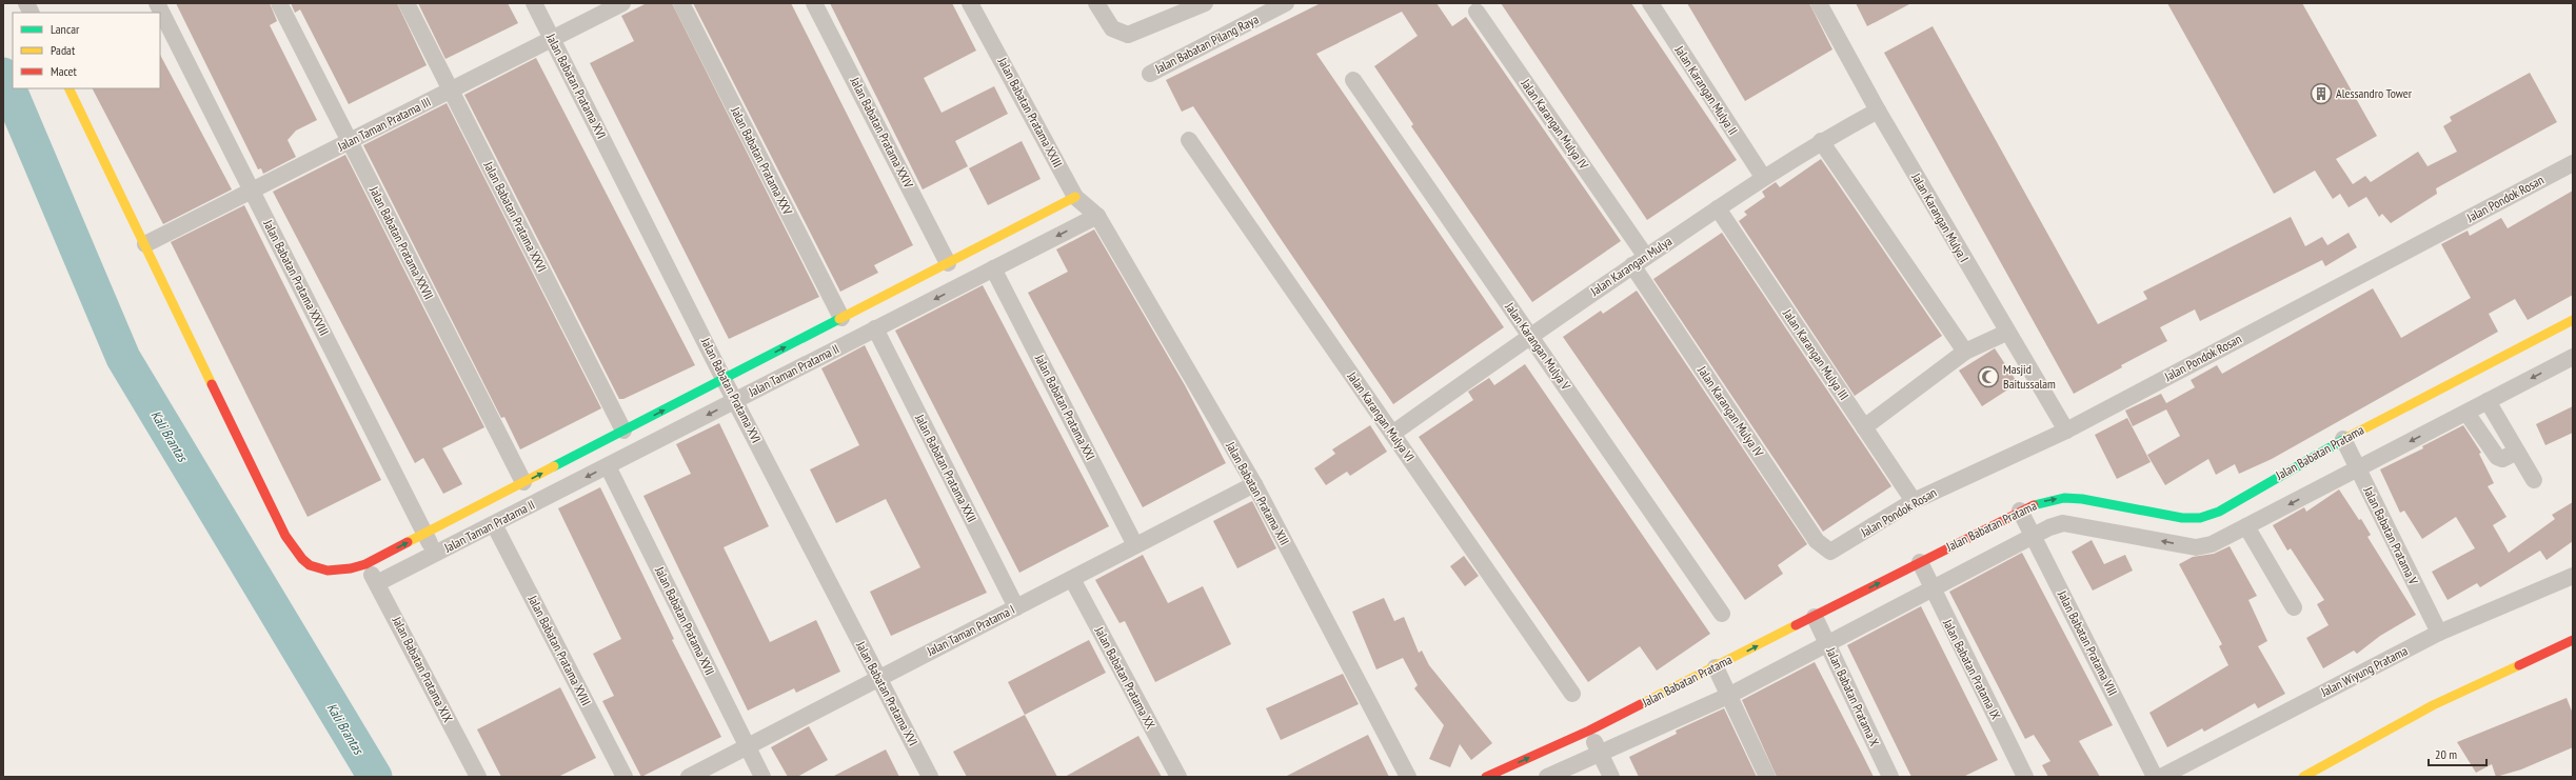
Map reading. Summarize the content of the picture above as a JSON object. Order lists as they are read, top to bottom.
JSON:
{
  "streets": {
    "street": [
      "Jalan Babatan Pilang Raya",
      "Jalan Babatan Pratama XVI",
      "Jalan Karangan Mulya II",
      "Jalan Babatan Pratama XXIII",
      "Jalan Taman Pratama III",
      "Jalan Karangan Mulya IV",
      "Jalan Babatan Pratama XXIV",
      "Jalan Babatan Pratama XXV",
      "Jalan Pondok Rosan",
      "Jalan Babatan Pratama XXVI",
      "Jalan Karangan Mulya I",
      "Jalan Babatan Pratama XXVII",
      "Jalan Karangan Mulya",
      "Jalan Babatan Pratama XXVIII",
      "Jalan Karangan Mulya V",
      "Jalan Karangan Mulya III",
      "Jalan Taman Pratama II",
      "Jalan Babatan Pratama XXI",
      "Jalan Karangan Mulya VI",
      "Jalan Babatan Pratama",
      "Jalan Babatan Pratama XXII",
      "Jalan Babatan Pratama XIII",
      "Jalan Babatan Pratama V",
      "Jalan Babatan Pratama XVII",
      "Jalan Taman Pratama I",
      "Jalan Babatan Pratama VIII",
      "Jalan Babatan Pratama XVIII",
      "Jalan Babatan Pratama XIX",
      "Jalan Babatan Pratama IX",
      "Jalan Wiyung Pratama",
      "Jalan Babatan Pratama XX",
      "Jalan Babatan Pratama X"
    ]
  },
  "crossings": [
    ["Jalan Babatan Pratama XVI", "Jalan Taman Pratama III"],
    ["Jalan Babatan Pratama XVI", "Jalan Taman Pratama II"],
    ["Jalan Babatan Pratama XVI", "Jalan Taman Pratama I"],
    ["Jalan Karangan Mulya II", "Jalan Karangan Mulya"],
    ["Jalan Babatan Pratama XXIII", "Jalan Taman Pratama II"],
    ["Jalan Babatan Pratama XXIII", "Jalan Babatan Pratama XIII"],
    ["Jalan Taman Pratama III", "Jalan Babatan Pratama XXVI"],
    ["Jalan Taman Pratama III", "Jalan Babatan Pratama XXVII"],
    ["Jalan Taman Pratama III", "Jalan Babatan Pratama XXVIII"],
    ["Jalan Karangan Mulya IV", "Jalan Pondok Rosan"],
    ["Jalan Karangan Mulya IV", "Jalan Karangan Mulya"],
    ["Jalan Babatan Pratama XXIV", "Jalan Taman Pratama II"],
    ["Jalan Babatan Pratama XXV", "Jalan Taman Pratama II"],
    ["Jalan Pondok Rosan", "Jalan Karangan Mulya I"],
    ["Jalan Pondok Rosan", "Jalan Karangan Mulya III"],
    ["Jalan Babatan Pratama XXVI", "Jalan Taman Pratama II"],
    ["Jalan Karangan Mulya I", "Jalan Karangan Mulya"],
    ["Jalan Babatan Pratama XXVII", "Jalan Taman Pratama II"],
    ["Jalan Karangan Mulya", "Jalan Karangan Mulya V"],
    ["Jalan Karangan Mulya", "Jalan Karangan Mulya III"],
    ["Jalan Karangan Mulya", "Jalan Karangan Mulya VI"],
    ["Jalan Babatan Pratama XXVIII", "Jalan Taman Pratama II"],
    ["Jalan Taman Pratama II", "Jalan Babatan Pratama XXI"],
    ["Jalan Taman Pratama II", "Jalan Babatan Pratama XXII"],
    ["Jalan Taman Pratama II", "Jalan Babatan Pratama XIII"],
    ["Jalan Taman Pratama II", "Jalan Babatan Pratama XVII"],
    ["Jalan Taman Pratama II", "Jalan Babatan Pratama XVIII"],
    ["Jalan Taman Pratama II", "Jalan Babatan Pratama XIX"],
    ["Jalan Babatan Pratama XXI", "Jalan Taman Pratama I"],
    ["Jalan Babatan Pratama", "Jalan Babatan Pratama V"],
    ["Jalan Babatan Pratama", "Jalan Babatan Pratama VIII"],
    ["Jalan Babatan Pratama", "Jalan Babatan Pratama IX"],
    ["Jalan Babatan Pratama", "Jalan Babatan Pratama X"],
    ["Jalan Babatan Pratama XXII", "Jalan Taman Pratama I"],
    ["Jalan Babatan Pratama XIII", "Jalan Taman Pratama I"],
    ["Jalan Babatan Pratama V", "Jalan Wiyung Pratama"],
    ["Jalan Babatan Pratama XVII", "Jalan Taman Pratama I"],
    ["Jalan Taman Pratama I", "Jalan Babatan Pratama XX"]
  ],
  "water": ["Kali Brantas"],
  "places": {
    "building": ["Alessandro Tower"],
    "mosque": ["Masjid Baitussalam"]
  },
  "legend": ["Lancar", "Padat", "Macet"],
  "scale_bar": "20 m"
}
